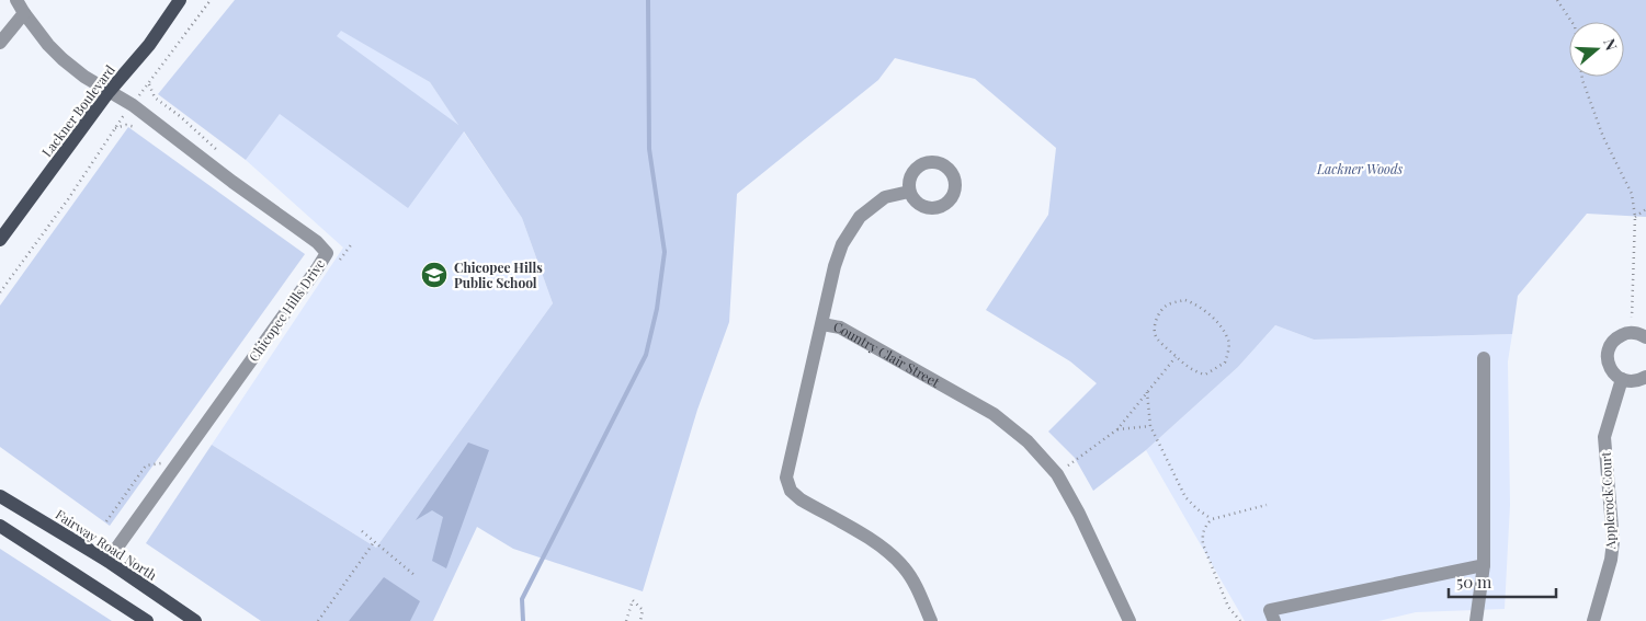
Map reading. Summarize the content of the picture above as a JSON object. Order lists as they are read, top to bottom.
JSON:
{
  "streets": {
    "main road": ["Lackner Boulevard", "Fairway Road North"],
    "street": ["Chicopee Hills Drive", "Country Clair Street", "Applerock Court"]
  },
  "crossings": [
    ["Lackner Boulevard", "Chicopee Hills Drive"],
    ["Chicopee Hills Drive", "Fairway Road North"]
  ],
  "parks": ["Lackner Woods"],
  "places": {
    "school or university": ["Chicopee Hills Public School"]
  },
  "scale_bar": "50 m",
  "north": "right"
}
